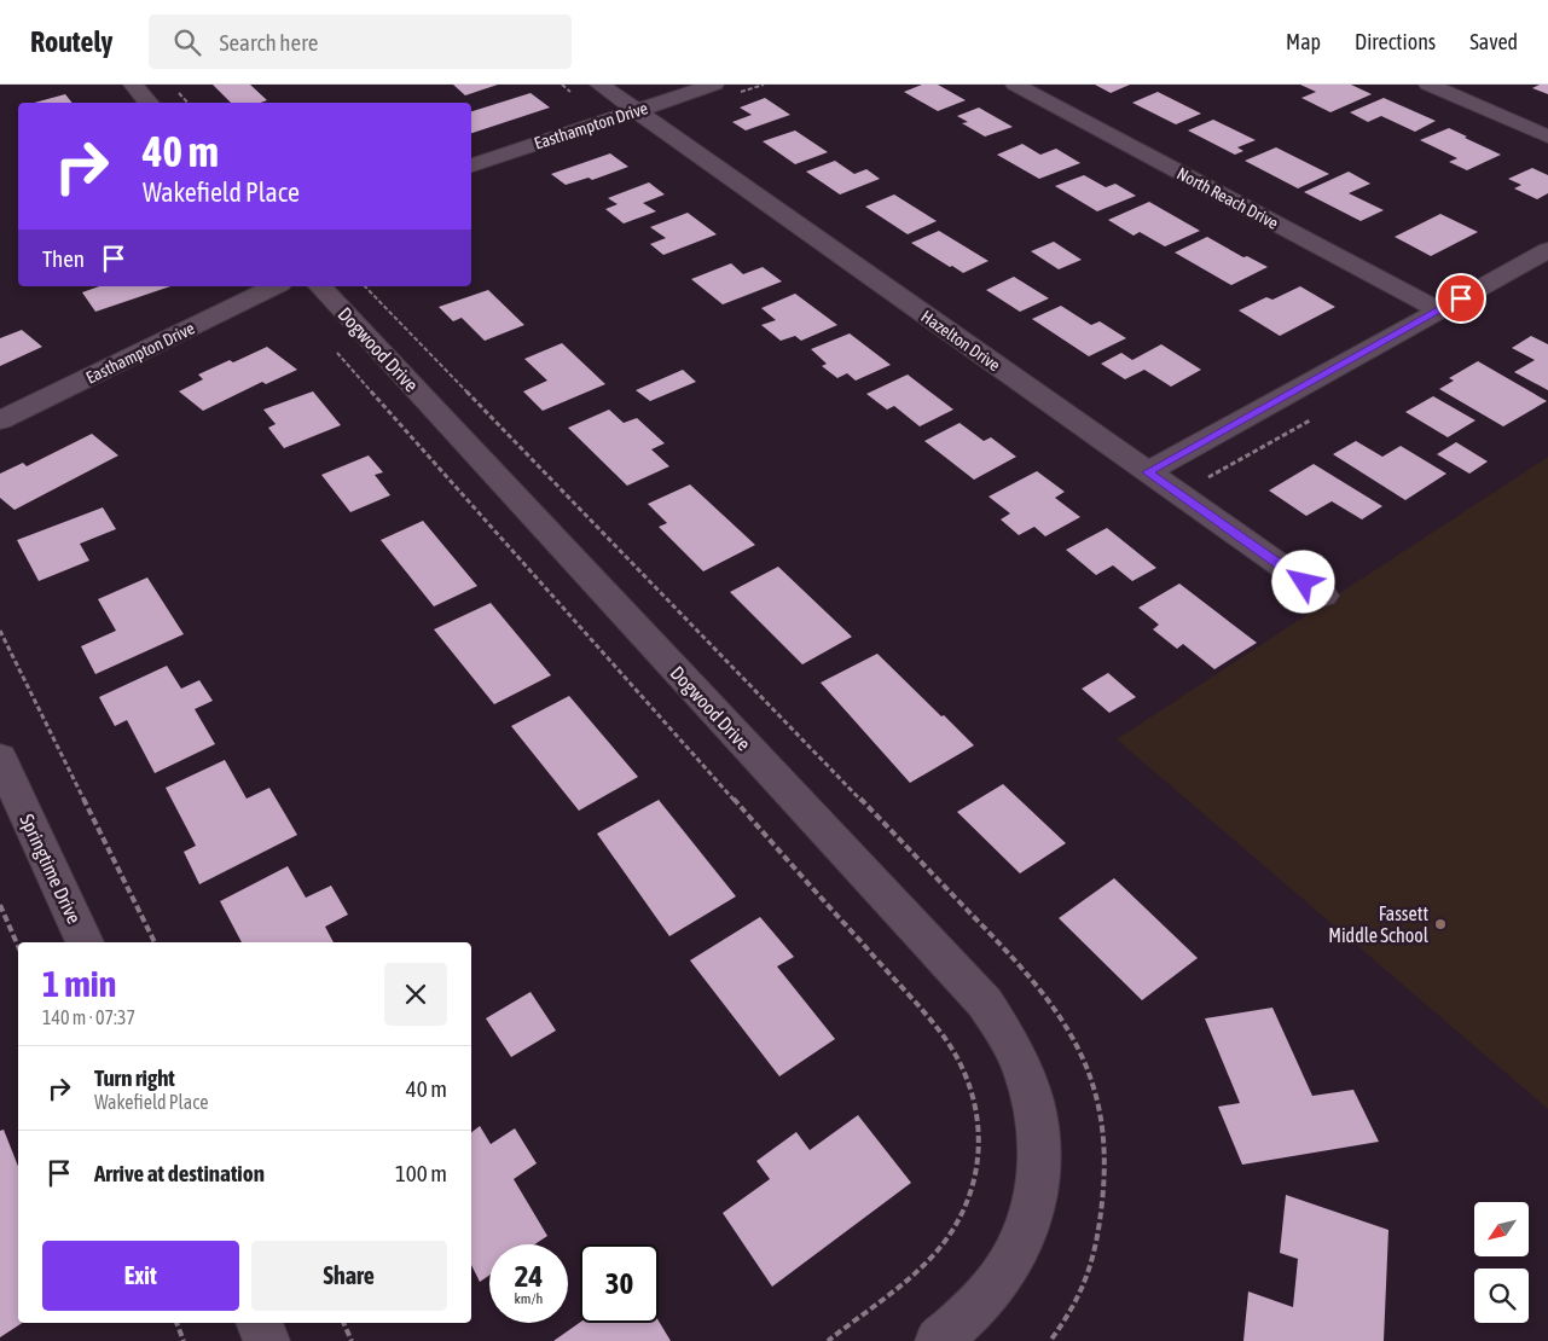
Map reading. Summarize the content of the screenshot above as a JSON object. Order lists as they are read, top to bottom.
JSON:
{
  "streets": {
    "street": [
      "Easthampton Drive",
      "North Reach Drive",
      "Hazelton Drive",
      "Dogwood Drive",
      "Springtime Drive"
    ]
  },
  "crossings": [
    ["Easthampton Drive", "Hazelton Drive"]
  ],
  "places": ["Fassett Middle School"],
  "north": "bottom left",
  "page": {
    "header": "Routely",
    "search": "Search here",
    "nav": ["Map", "Directions", "Saved"],
    "turn": ["40 m", "Wakefield Place"],
    "then": "Then",
    "heading": ["1 min", "140 m · 07:37"],
    "list": [
      {
        "name": "Turn right",
        "note": "Wakefield Place",
        "value": "40 m"
      },
      {
        "name": "Arrive at destination",
        "value": "100 m"
      }
    ],
    "buttons": ["Exit", "Share"],
    "speed": "24 km/h",
    "limit": "30"
  }
}
